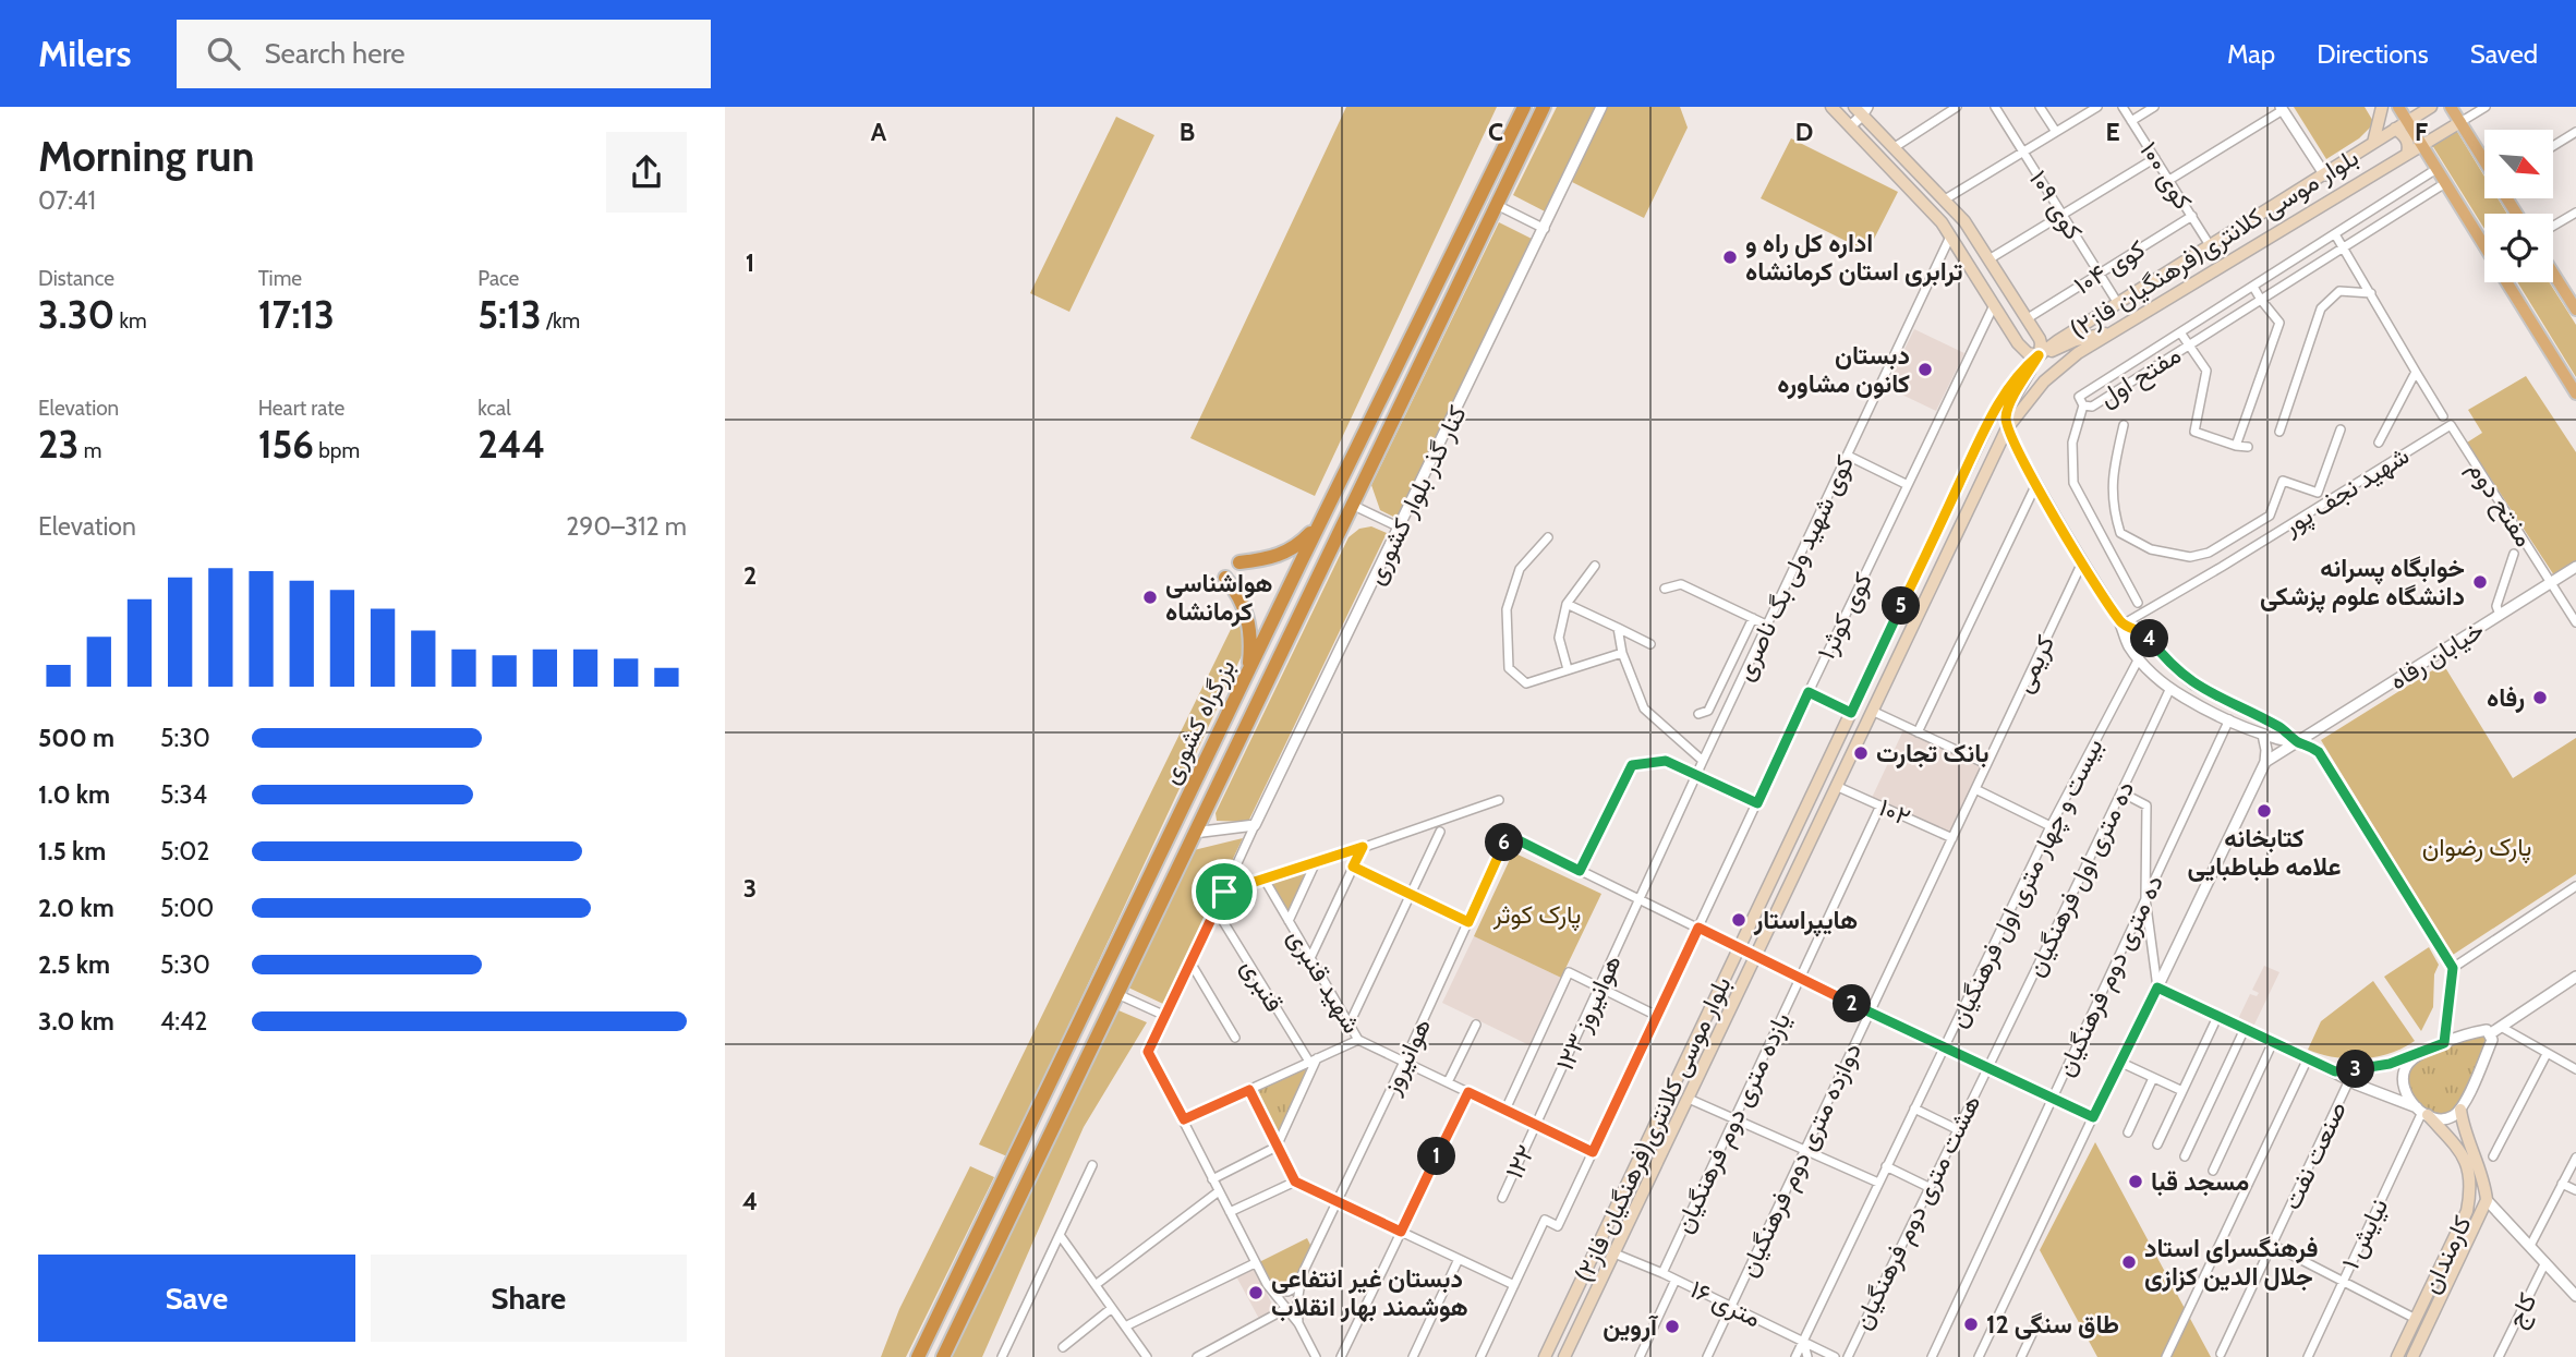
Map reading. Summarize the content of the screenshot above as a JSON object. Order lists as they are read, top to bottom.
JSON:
{
  "streets": {
    "highway": ["بزرگراه کشوری"],
    "main road": ["بلوار موسی کلانتری(فرهنگیان فاز۲)", "کارمندان"],
    "street": [
      "کوی ۱۰۰",
      "کوی ۱۰۹",
      "کوی ۱۰۴",
      "مفتح اول",
      "شهید نجف پور",
      "کنار گذر بلوار کشوری",
      "مفتح دوم",
      "کوی شهید ولی بگ ناصری",
      "کوی کوثر۱",
      "خیابان رفاه",
      "کریمی",
      "۱۰۲",
      "ده متری اول فرهنگیان",
      "بیست و چهار متری اول فرهنگیان",
      "ده متری دوم فرهنگیان",
      "شهید قنبری",
      "قنبری",
      "۱۲۳ هوانیروز",
      "هوانیروز",
      "یازده متری دوم فرهنگیان",
      "صنعت نفت",
      "دوازده متری دوم فرهنگیان",
      "۱۲۲",
      "هشت متری دوم فرهنگیان",
      "نیایش ۱",
      "۱۶ متری",
      "کاج"
    ]
  },
  "crossings": [
    ["کوی ۱۰۰", "بلوار موسی کلانتری(فرهنگیان فاز۲)"],
    ["کوی ۱۰۰", "کوی ۱۰۴"],
    ["کوی ۱۰۹", "بلوار موسی کلانتری(فرهنگیان فاز۲)"],
    ["کوی ۱۰۹", "کوی ۱۰۴"],
    ["بلوار موسی کلانتری(فرهنگیان فاز۲)", "۱۰۲"],
    ["بلوار موسی کلانتری(فرهنگیان فاز۲)", "۱۶ متری"],
    ["شهید نجف پور", "مفتح دوم"],
    ["مفتح دوم", "خیابان رفاه"],
    ["کوی شهید ولی بگ ناصری", "۱۲۳ هوانیروز"],
    ["کوی کوثر۱", "شهید قنبری"],
    ["کریمی", "دوازده متری دوم فرهنگیان"],
    ["۱۰۲", "یازده متری دوم فرهنگیان"],
    ["۱۰۲", "دوازده متری دوم فرهنگیان"],
    ["ده متری اول فرهنگیان", "هشت متری دوم فرهنگیان"],
    ["بیست و چهار متری اول فرهنگیان", "۱۶ متری"],
    ["شهید قنبری", "۱۲۳ هوانیروز"],
    ["شهید قنبری", "هوانیروز"],
    ["شهید قنبری", "۱۲۲"],
    ["۱۲۳ هوانیروز", "۱۲۲"],
    ["یازده متری دوم فرهنگیان", "۱۶ متری"],
    ["دوازده متری دوم فرهنگیان", "۱۶ متری"],
    ["نیایش ۱", "کارمندان"]
  ],
  "parks": ["پارک رضوان", "پارک کوثر"],
  "places": [
    "اداره کل راه و ترابری استان کرمانشاه",
    "دبستان کانون مشاوره",
    "خوابگاه پسرانه دانشگاه علوم پزشکی",
    "هواشناسی کرمانشاه",
    "رفاه",
    "بانک تجارت",
    "کتابخانه علامه طباطبایی",
    "هایپراستار",
    "مسجد قبا",
    "فرهنگسرای استاد جلال الدین کزازی",
    "دبستان غیر انتفاعی هوشمند بهار انقلاب",
    "طاق سنگی 12",
    "آروین"
  ],
  "north": "bottom right",
  "page": {
    "header": "Milers",
    "search": "Search here",
    "nav": ["Map", "Directions", "Saved"],
    "heading": ["Morning run", "07:41"],
    "stats": [
      ["Distance", "3.30 km"],
      ["Time", "17:13"],
      ["Pace", "5:13 /km"],
      ["Elevation", "23 m"],
      ["Heart rate", "156 bpm"],
      ["kcal", "244"]
    ],
    "chart": ["Elevation", "290–312 m"],
    "pins": [
      "5",
      "4",
      "6",
      "2",
      "3",
      "1"
    ],
    "list": [
      {
        "name": "500 m",
        "note": "5:30"
      },
      {
        "name": "1.0 km",
        "note": "5:34"
      },
      {
        "name": "1.5 km",
        "note": "5:02"
      },
      {
        "name": "2.0 km",
        "note": "5:00"
      },
      {
        "name": "2.5 km",
        "note": "5:30"
      },
      {
        "name": "3.0 km",
        "note": "4:42"
      }
    ],
    "buttons": ["Save", "Share"]
  },
  "grid": {
    "columns": [
      "A",
      "B",
      "C",
      "D",
      "E",
      "F"
    ],
    "rows": [
      "1",
      "2",
      "3",
      "4"
    ]
  }
}
